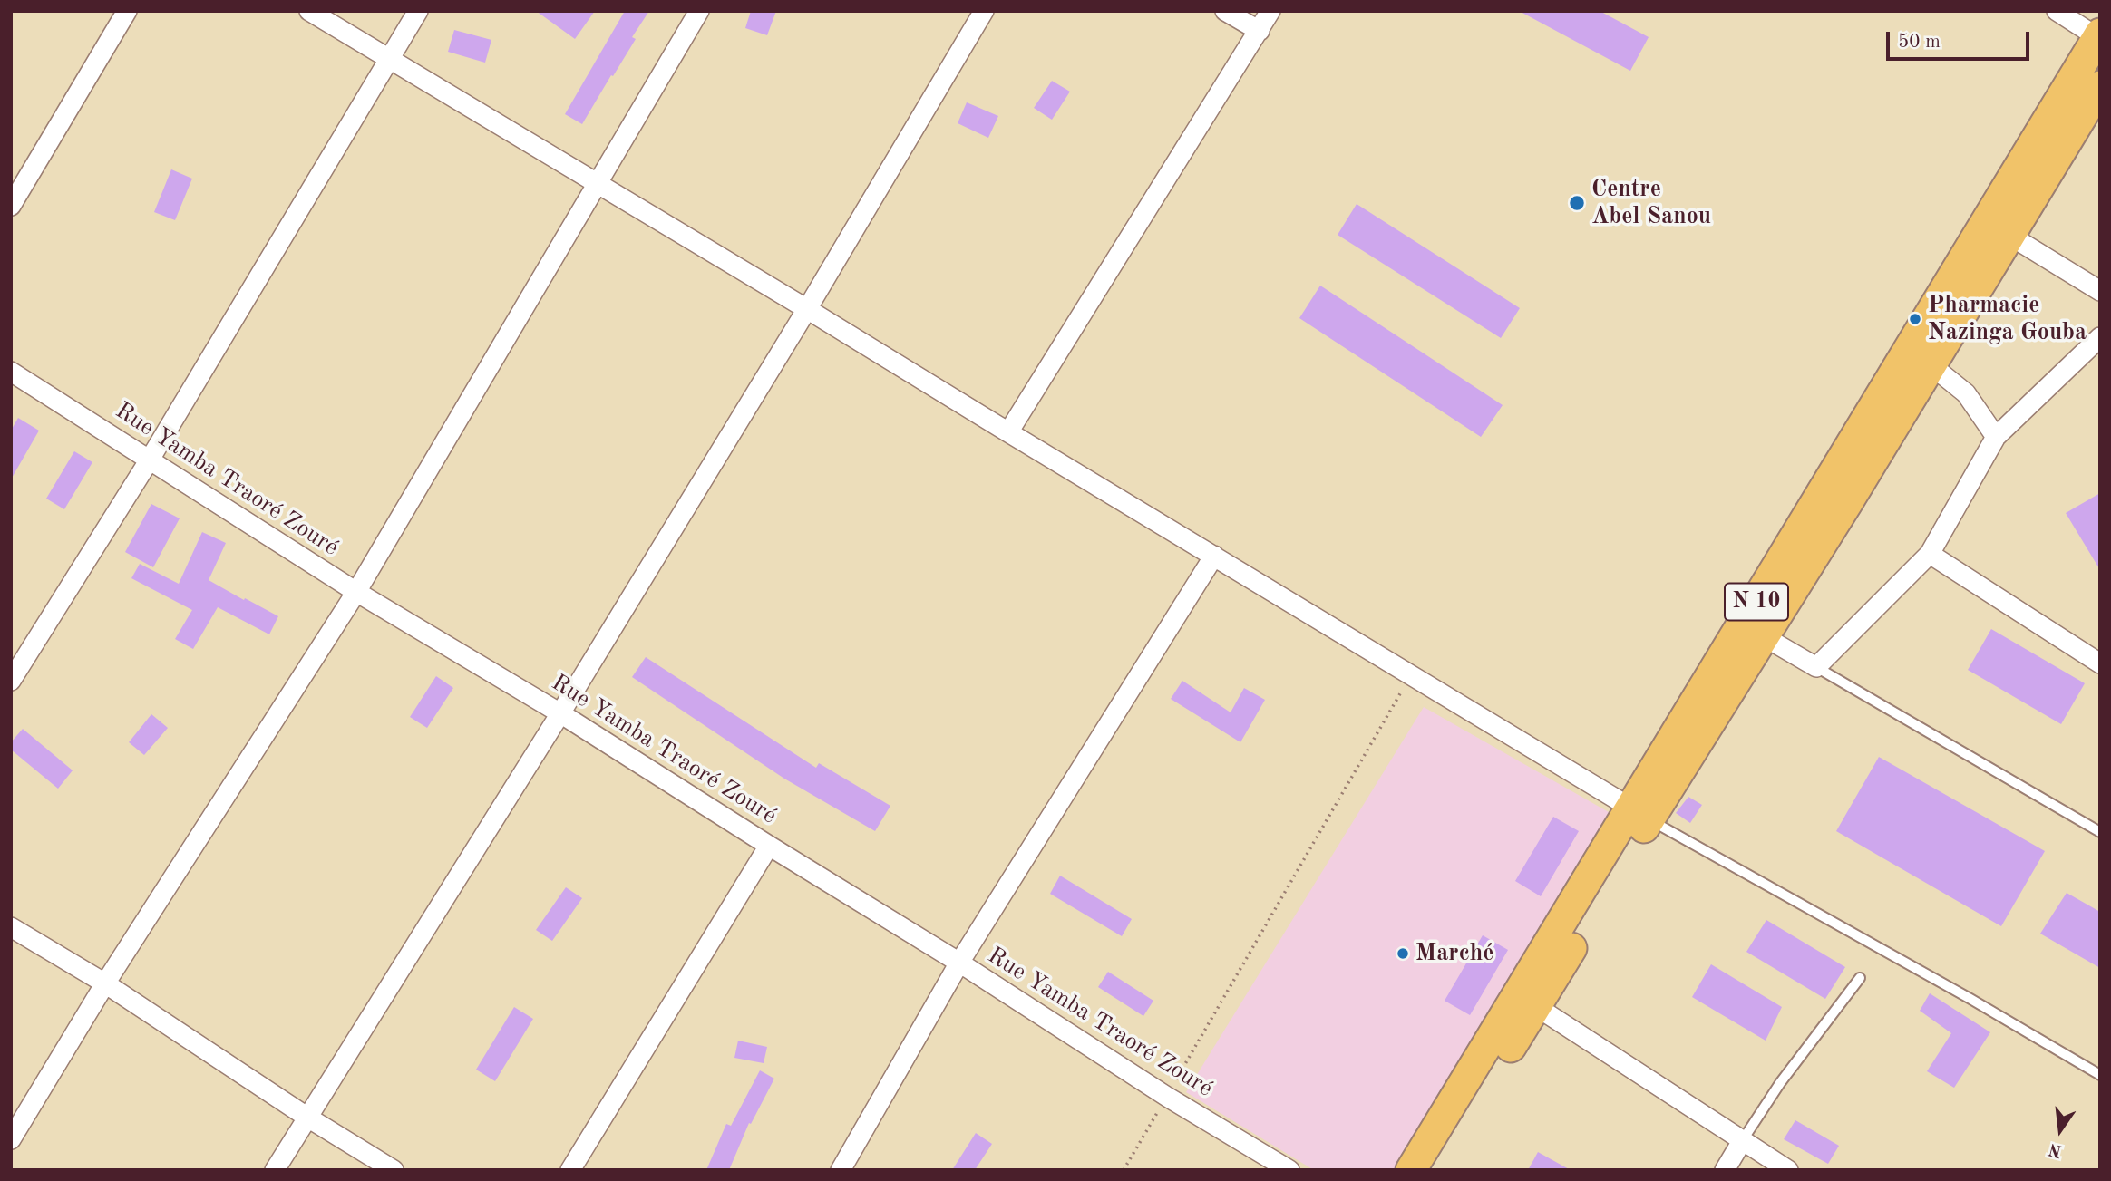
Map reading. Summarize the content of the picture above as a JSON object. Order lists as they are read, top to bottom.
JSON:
{
  "streets": {
    "main road": ["N 10"],
    "street": ["Rue Yamba Traoré Zouré"]
  },
  "places": ["Centre Abel Sanou", "Pharmacie Nazinga Gouba", "Marché"],
  "scale_bar": "50 m",
  "north": "bottom"
}
